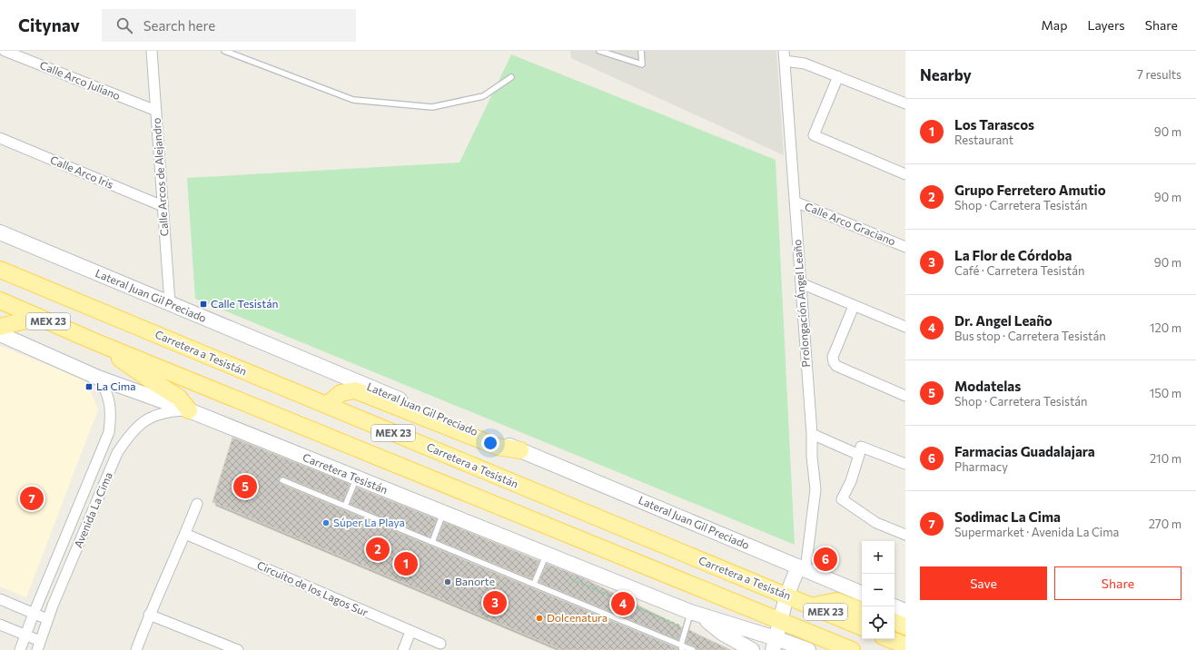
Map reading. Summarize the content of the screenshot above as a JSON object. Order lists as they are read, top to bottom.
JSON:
{
  "streets": {
    "main road": [
      "Lateral Juan Gil Preciado",
      "Prolongación Ángel Leaño",
      "MEX 23",
      "Carretera a Tesistán",
      "Carretera Tesistán"
    ],
    "street": [
      "Calle Arco Juliano",
      "Calle Arco Iris",
      "Calle Arcos de Alejandro",
      "Calle Arco Graciano",
      "Avenida La Cima",
      "Circuito de los Lagos Sur"
    ]
  },
  "crossings": [
    ["Calle Arco Juliano", "Calle Arcos de Alejandro"],
    ["Calle Arco Iris", "Calle Arcos de Alejandro"],
    ["Calle Arcos de Alejandro", "Lateral Juan Gil Preciado"],
    ["Calle Arco Graciano", "Prolongación Ángel Leaño"],
    ["Lateral Juan Gil Preciado", "Prolongación Ángel Leaño"],
    ["Prolongación Ángel Leaño", "MEX 23"],
    ["Prolongación Ángel Leaño", "Carretera a Tesistán"],
    ["Carretera Tesistán", "Avenida La Cima"]
  ],
  "places": {
    "transit": ["Calle Tesistán", "La Cima"],
    "other": ["Súper La Playa", "Banorte", "Dolcenatura"]
  },
  "page": {
    "header": "Citynav",
    "search": "Search here",
    "nav": ["Map", "Layers", "Share"],
    "heading": ["Nearby", "7 results"],
    "list": [
      {
        "mark": "1",
        "name": "Los Tarascos",
        "note": "Restaurant",
        "value": "90 m"
      },
      {
        "mark": "2",
        "name": "Grupo Ferretero Amutio",
        "note": "Shop · Carretera Tesistán",
        "value": "90 m"
      },
      {
        "mark": "3",
        "name": "La Flor de Córdoba",
        "note": "Café · Carretera Tesistán",
        "value": "90 m"
      },
      {
        "mark": "4",
        "name": "Dr. Angel Leaño",
        "note": "Bus stop · Carretera Tesistán",
        "value": "120 m"
      },
      {
        "mark": "5",
        "name": "Modatelas",
        "note": "Shop · Carretera Tesistán",
        "value": "150 m"
      },
      {
        "mark": "6",
        "name": "Farmacias Guadalajara",
        "note": "Pharmacy",
        "value": "210 m"
      },
      {
        "mark": "7",
        "name": "Sodimac La Cima",
        "note": "Supermarket · Avenida La Cima",
        "value": "270 m"
      }
    ],
    "pins": [
      "5",
      "7",
      "2",
      "6",
      "1",
      "3",
      "4"
    ],
    "map_buttons": ["+", "−"],
    "buttons": ["Save", "Share"]
  }
}
